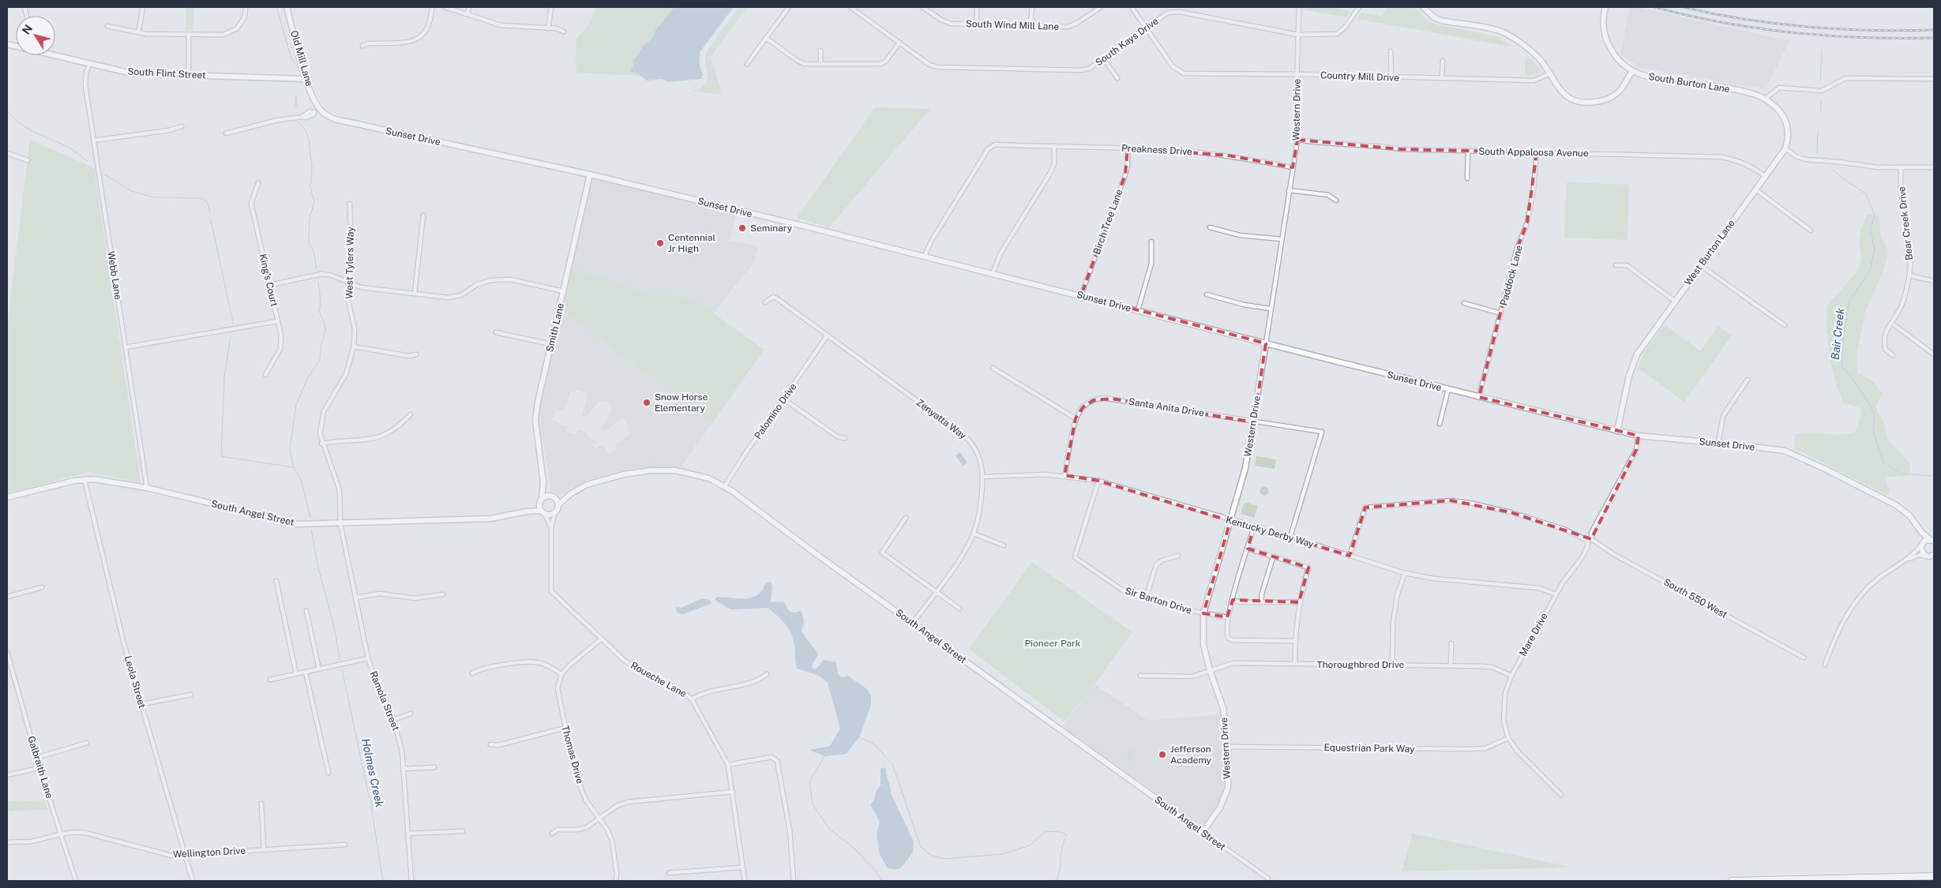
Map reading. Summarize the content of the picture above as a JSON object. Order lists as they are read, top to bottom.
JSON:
{
  "streets": {
    "street": [
      "South Wind Mill Lane",
      "South Kays Drive",
      "Old Mill Lane",
      "South Flint Street",
      "Country Mill Drive",
      "South Burton Lane",
      "Western Drive",
      "Sunset Drive",
      "Preakness Drive",
      "South Appaloosa Avenue",
      "Birch Tree Lane",
      "Bear Creek Drive",
      "West Burton Lane",
      "West Tylers Way",
      "Webb Lane",
      "Paddock Lane",
      "King's Court",
      "Smith Lane",
      "Santa Anita Drive",
      "Palomino Drive",
      "Zenyatta Way",
      "South Angel Street",
      "Kentucky Derby Way",
      "South 550 West",
      "Sir Barton Drive",
      "Mare Drive",
      "Thoroughbred Drive",
      "Roueche Lane",
      "Leola Street",
      "Ramola Street",
      "Equestrian Park Way",
      "Thomas Drive",
      "Galbraith Lane",
      "Wellington Drive"
    ]
  },
  "crossings": [
    ["South Kays Drive", "Country Mill Drive"],
    ["South Kays Drive", "Western Drive"],
    ["Old Mill Lane", "South Flint Street"],
    ["Old Mill Lane", "Sunset Drive"],
    ["South Flint Street", "Webb Lane"],
    ["Country Mill Drive", "Western Drive"],
    ["South Burton Lane", "West Burton Lane"],
    ["Western Drive", "Sunset Drive"],
    ["Western Drive", "Preakness Drive"],
    ["Western Drive", "South Appaloosa Avenue"],
    ["Western Drive", "Santa Anita Drive"],
    ["Western Drive", "South Angel Street"],
    ["Western Drive", "Kentucky Derby Way"],
    ["Western Drive", "Sir Barton Drive"],
    ["Western Drive", "Thoroughbred Drive"],
    ["Western Drive", "Equestrian Park Way"],
    ["Sunset Drive", "Preakness Drive"],
    ["Sunset Drive", "Birch Tree Lane"],
    ["Sunset Drive", "West Burton Lane"],
    ["Sunset Drive", "Paddock Lane"],
    ["Sunset Drive", "Smith Lane"],
    ["Sunset Drive", "Mare Drive"],
    ["Preakness Drive", "Birch Tree Lane"],
    ["South Appaloosa Avenue", "West Burton Lane"],
    ["South Appaloosa Avenue", "Paddock Lane"],
    ["West Tylers Way", "South Angel Street"],
    ["West Tylers Way", "Ramola Street"],
    ["Webb Lane", "South Angel Street"],
    ["Smith Lane", "South Angel Street"],
    ["Santa Anita Drive", "Kentucky Derby Way"],
    ["Palomino Drive", "Zenyatta Way"],
    ["Palomino Drive", "South Angel Street"],
    ["Zenyatta Way", "South Angel Street"],
    ["Zenyatta Way", "Kentucky Derby Way"],
    ["South Angel Street", "Leola Street"],
    ["South Angel Street", "Ramola Street"],
    ["Kentucky Derby Way", "South 550 West"],
    ["Kentucky Derby Way", "Sir Barton Drive"],
    ["Kentucky Derby Way", "Mare Drive"],
    ["South 550 West", "Mare Drive"],
    ["Mare Drive", "Thoroughbred Drive"],
    ["Mare Drive", "Equestrian Park Way"],
    ["Leola Street", "Wellington Drive"],
    ["Galbraith Lane", "Wellington Drive"]
  ],
  "water": ["Bair Creek", "Holmes Creek"],
  "parks": ["Pioneer Park"],
  "places": [
    "Seminary",
    "Centennial Jr High",
    "Snow Horse Elementary",
    "Jefferson Academy"
  ],
  "north": "top left"
}
